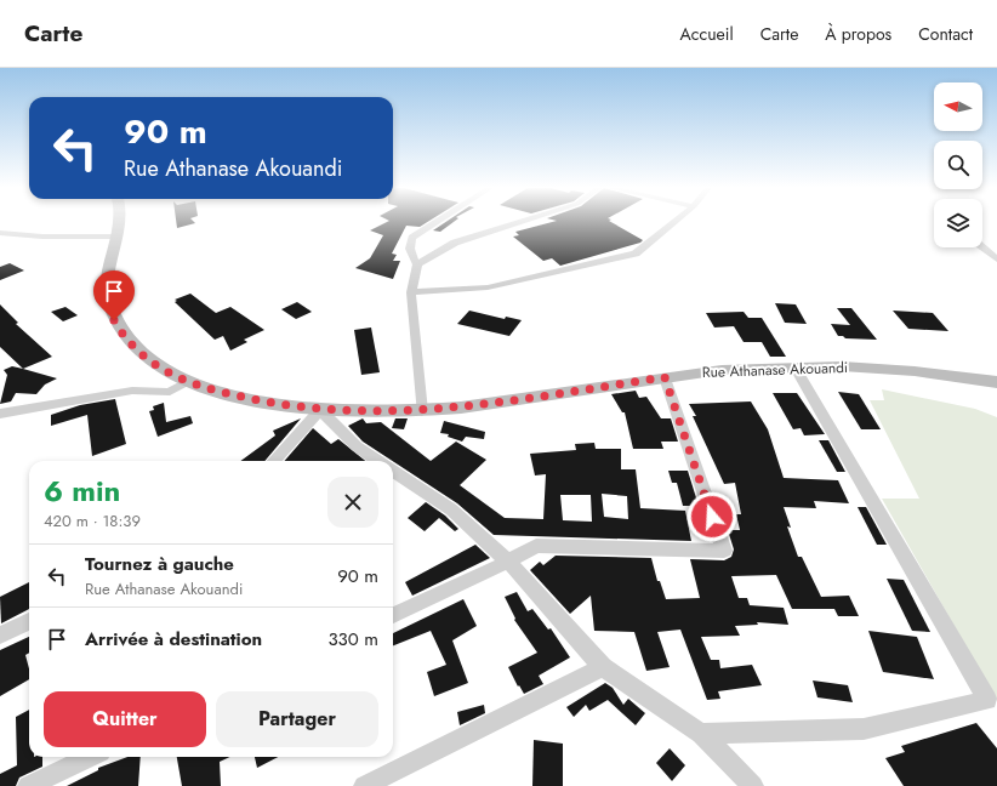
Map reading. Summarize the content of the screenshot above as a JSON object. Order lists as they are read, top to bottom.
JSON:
{
  "streets": {
    "street": ["Rue Athanase Akouandi"]
  },
  "north": "left",
  "page": {
    "header": "Carte",
    "nav": [
      "Accueil",
      "Carte",
      "À propos",
      "Contact"
    ],
    "turn": ["90 m", "Rue Athanase Akouandi"],
    "heading": ["6 min", "420 m · 18:39"],
    "list": [
      {
        "name": "Tournez à gauche",
        "note": "Rue Athanase Akouandi",
        "value": "90 m"
      },
      {
        "name": "Arrivée à destination",
        "value": "330 m"
      }
    ],
    "buttons": ["Quitter", "Partager"]
  }
}
